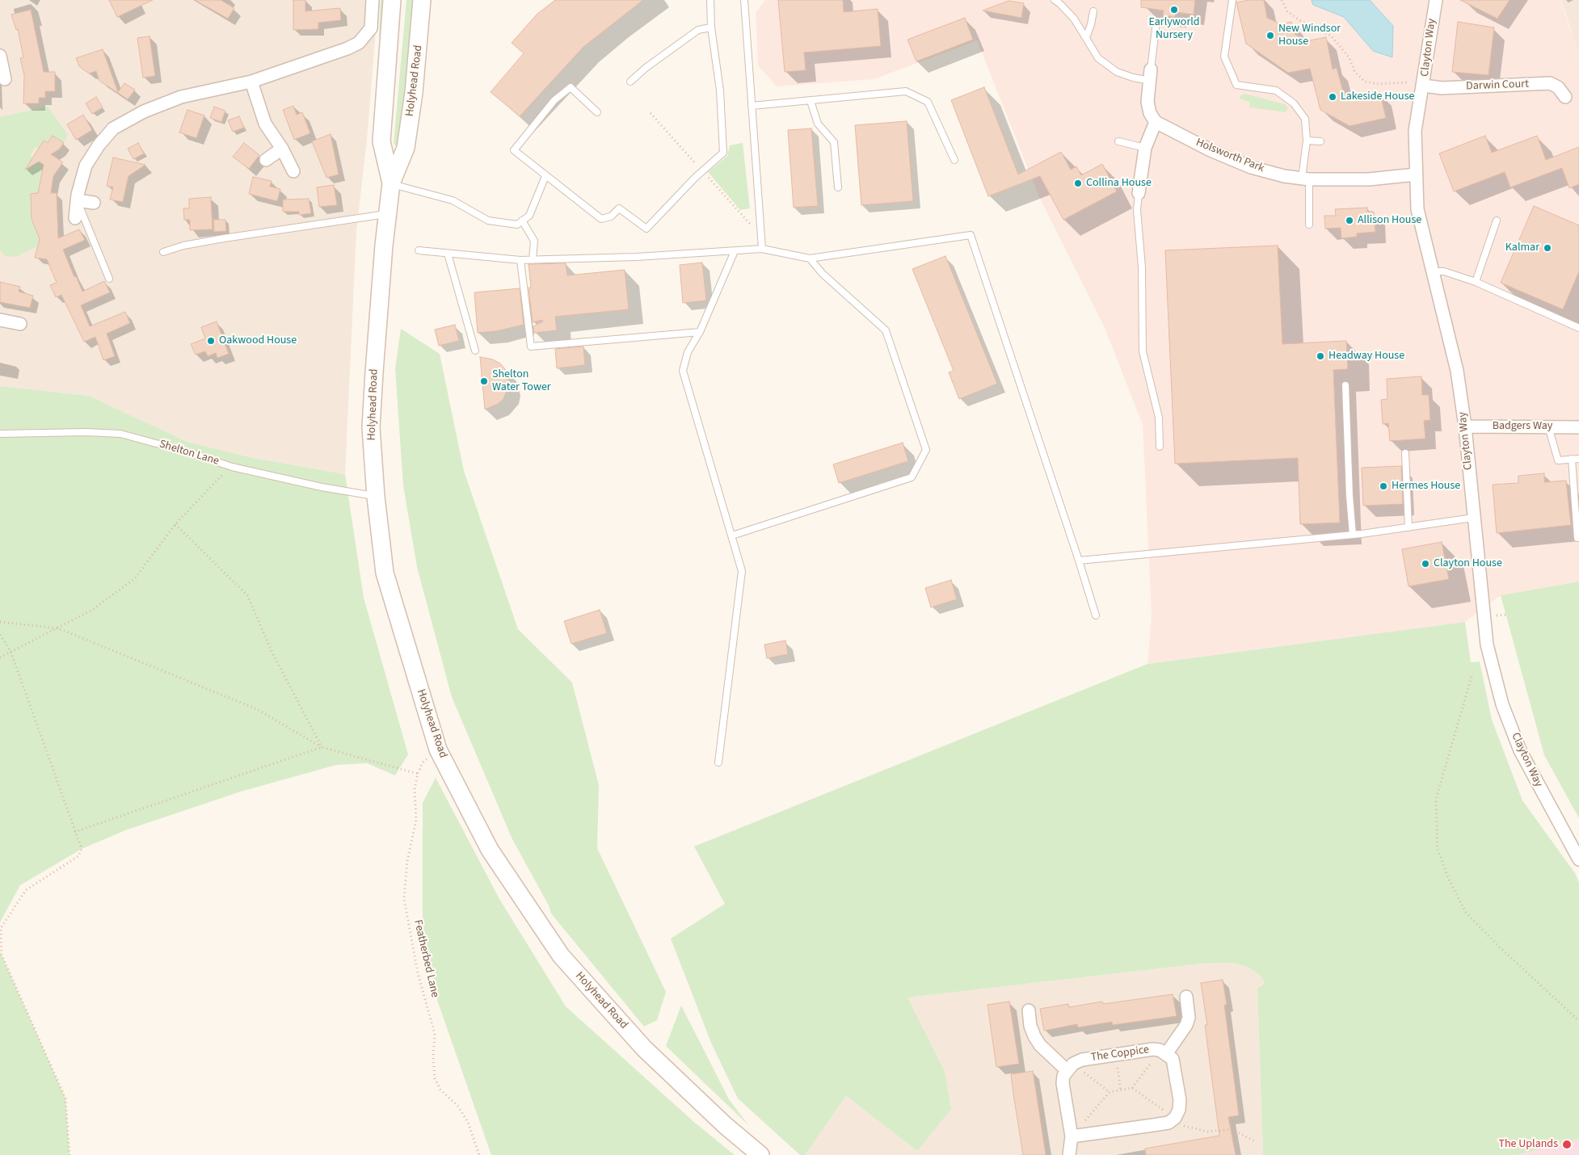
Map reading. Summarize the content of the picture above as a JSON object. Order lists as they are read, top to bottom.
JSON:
{
  "streets": {
    "main road": ["Holyhead Road"],
    "street": [
      "Clayton Way",
      "Darwin Court",
      "Holsworth Park",
      "Badgers Way",
      "The Coppice"
    ],
    "lane": ["Shelton Lane"],
    "path": ["Featherbed Lane"]
  },
  "crossings": [
    ["Clayton Way", "Darwin Court"],
    ["Clayton Way", "Holsworth Park"],
    ["Clayton Way", "Badgers Way"],
    ["Holyhead Road", "Shelton Lane"]
  ],
  "places": [
    "Earlyworld Nursery",
    "New Windsor House",
    "Lakeside House",
    "Collina House",
    "Allison House",
    "Kalmar",
    "Oakwood House",
    "Headway House",
    "Shelton Water Tower",
    "Hermes House",
    "Clayton House",
    "The Uplands"
  ]
}
